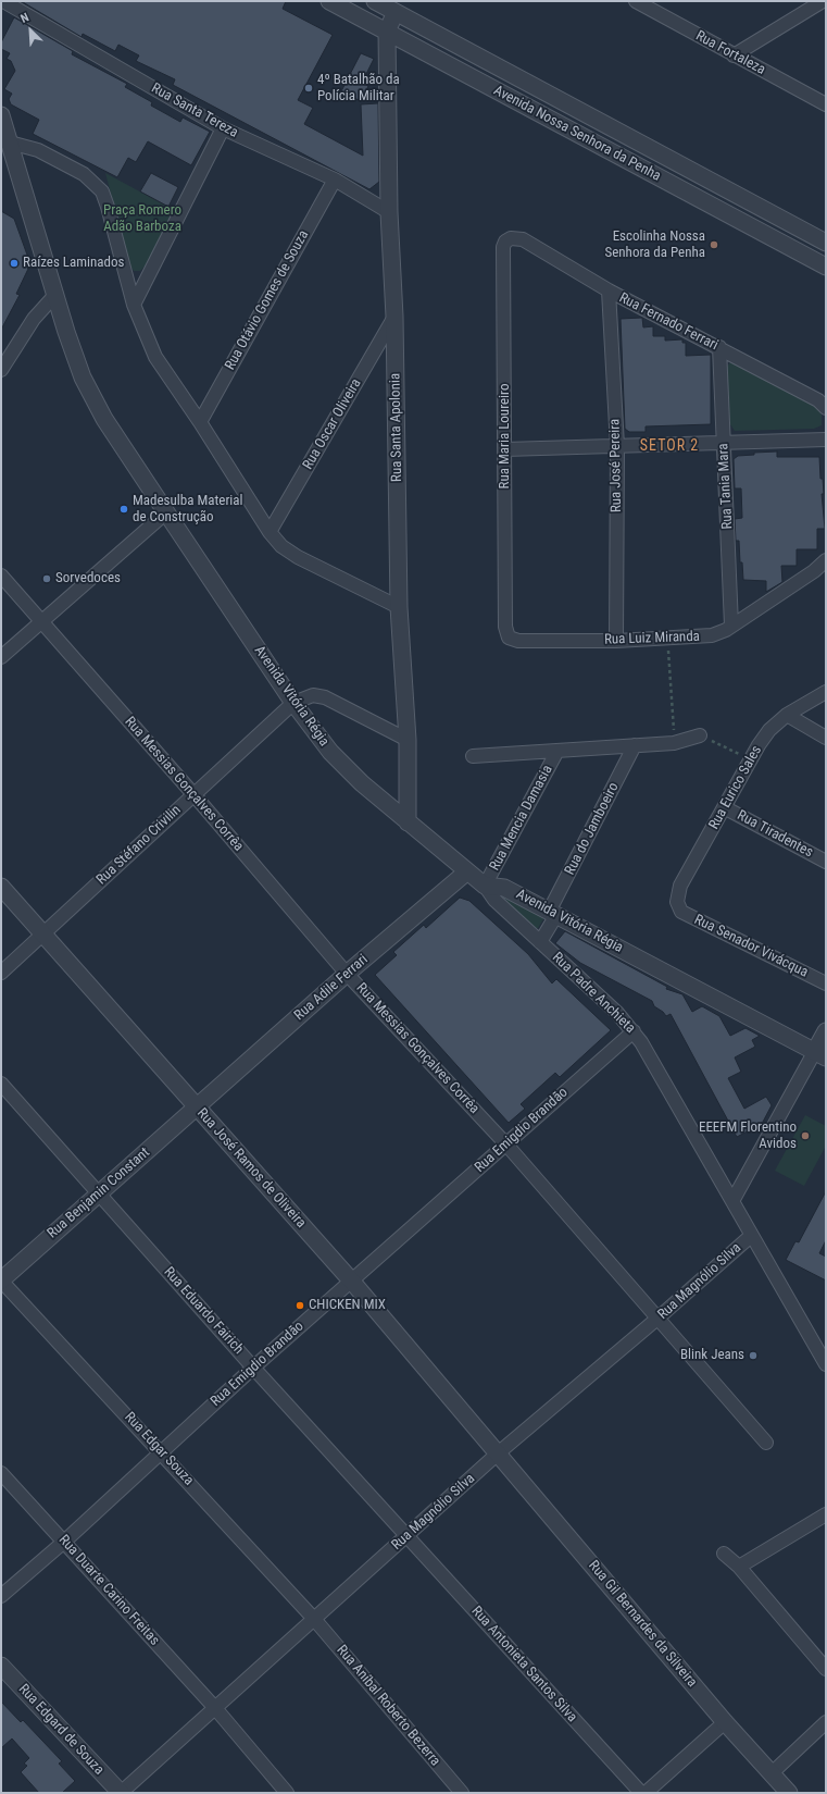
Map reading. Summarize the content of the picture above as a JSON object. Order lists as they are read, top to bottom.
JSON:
{
  "streets": {
    "street": [
      "Rua Fortaleza",
      "Rua Santa Tereza",
      "Avenida Nossa Senhora da Penha",
      "Rua Otávio Gomes de Souza",
      "Rua Fernado Ferrari",
      "Rua Oscar Oliveira",
      "Rua Santa Apolonia",
      "Rua Maria Loureiro",
      "Rua José Pereira",
      "Rua Tania Mara",
      "Rua Luiz Miranda",
      "Avenida Vitória Régia",
      "Rua Messias Gonçalves Corrêa",
      "Rua Eurico Sales",
      "Rua Mencia Damasia",
      "Rua do Jamboeiro",
      "Rua Tiradentes",
      "Rua Stéfano Crivilin",
      "Rua Senador Vivácqua",
      "Rua Adile Ferrari",
      "Rua Padre Anchieta",
      "Rua Emigdio Brandão",
      "Rua José Ramos de Oliveira",
      "Rua Benjamin Constant",
      "Rua Magnólio Silva",
      "Rua Eduardo Fairich",
      "Rua Edgar Souza",
      "Rua Duarte Carino Freitas",
      "Rua Gil Bernardes da Silveira",
      "Rua Antonieta Santos Silva",
      "Rua Aníbal Roberto Bezerra",
      "Rua Edgard de Souza"
    ]
  },
  "crossings": [
    ["Rua Santa Tereza", "Rua Otávio Gomes de Souza"],
    ["Rua Santa Tereza", "Rua Santa Apolonia"],
    ["Avenida Nossa Senhora da Penha", "Rua Santa Apolonia"],
    ["Rua Fernado Ferrari", "Rua Maria Loureiro"],
    ["Rua Fernado Ferrari", "Rua José Pereira"],
    ["Rua Fernado Ferrari", "Rua Tania Mara"],
    ["Rua Oscar Oliveira", "Rua Santa Apolonia"],
    ["Rua Santa Apolonia", "Avenida Vitória Régia"],
    ["Rua Maria Loureiro", "Rua Luiz Miranda"],
    ["Rua José Pereira", "Rua Luiz Miranda"],
    ["Rua Tania Mara", "Rua Luiz Miranda"],
    ["Avenida Vitória Régia", "Rua Mencia Damasia"],
    ["Avenida Vitória Régia", "Rua do Jamboeiro"],
    ["Avenida Vitória Régia", "Rua Stéfano Crivilin"],
    ["Avenida Vitória Régia", "Rua Adile Ferrari"],
    ["Avenida Vitória Régia", "Rua Padre Anchieta"],
    ["Rua Messias Gonçalves Corrêa", "Rua Stéfano Crivilin"],
    ["Rua Messias Gonçalves Corrêa", "Rua Adile Ferrari"],
    ["Rua Messias Gonçalves Corrêa", "Rua Emigdio Brandão"],
    ["Rua Messias Gonçalves Corrêa", "Rua Magnólio Silva"],
    ["Rua Eurico Sales", "Rua Tiradentes"],
    ["Rua Eurico Sales", "Rua Senador Vivácqua"],
    ["Rua Mencia Damasia", "Rua do Jamboeiro"],
    ["Rua Mencia Damasia", "Rua Padre Anchieta"],
    ["Rua do Jamboeiro", "Rua Padre Anchieta"],
    ["Rua Stéfano Crivilin", "Rua José Ramos de Oliveira"],
    ["Rua Adile Ferrari", "Rua José Ramos de Oliveira"],
    ["Rua Adile Ferrari", "Rua Benjamin Constant"],
    ["Rua Padre Anchieta", "Rua Emigdio Brandão"],
    ["Rua Padre Anchieta", "Rua Magnólio Silva"],
    ["Rua Emigdio Brandão", "Rua José Ramos de Oliveira"],
    ["Rua Emigdio Brandão", "Rua Eduardo Fairich"],
    ["Rua Emigdio Brandão", "Rua Edgar Souza"],
    ["Rua Emigdio Brandão", "Rua Duarte Carino Freitas"],
    ["Rua José Ramos de Oliveira", "Rua Benjamin Constant"],
    ["Rua José Ramos de Oliveira", "Rua Magnólio Silva"],
    ["Rua José Ramos de Oliveira", "Rua Gil Bernardes da Silveira"],
    ["Rua Benjamin Constant", "Rua Eduardo Fairich"],
    ["Rua Benjamin Constant", "Rua Edgar Souza"],
    ["Rua Magnólio Silva", "Rua Eduardo Fairich"],
    ["Rua Magnólio Silva", "Rua Edgar Souza"],
    ["Rua Magnólio Silva", "Rua Duarte Carino Freitas"],
    ["Rua Magnólio Silva", "Rua Gil Bernardes da Silveira"],
    ["Rua Magnólio Silva", "Rua Antonieta Santos Silva"],
    ["Rua Magnólio Silva", "Rua Aníbal Roberto Bezerra"],
    ["Rua Magnólio Silva", "Rua Edgard de Souza"],
    ["Rua Eduardo Fairich", "Rua Antonieta Santos Silva"],
    ["Rua Edgar Souza", "Rua Aníbal Roberto Bezerra"]
  ],
  "districts": ["SETOR 2"],
  "parks": ["Praça Romero Adão Barboza"],
  "places": [
    "4º Batalhão da Polícia Militar",
    "Escolinha Nossa Senhora da Penha",
    "Raízes Laminados",
    "Madesulba Material de Construção",
    "Sorvedoces",
    "EEEFM Florentino Avidos",
    "CHICKEN MIX",
    "Blink Jeans"
  ],
  "north": "top left"
}
